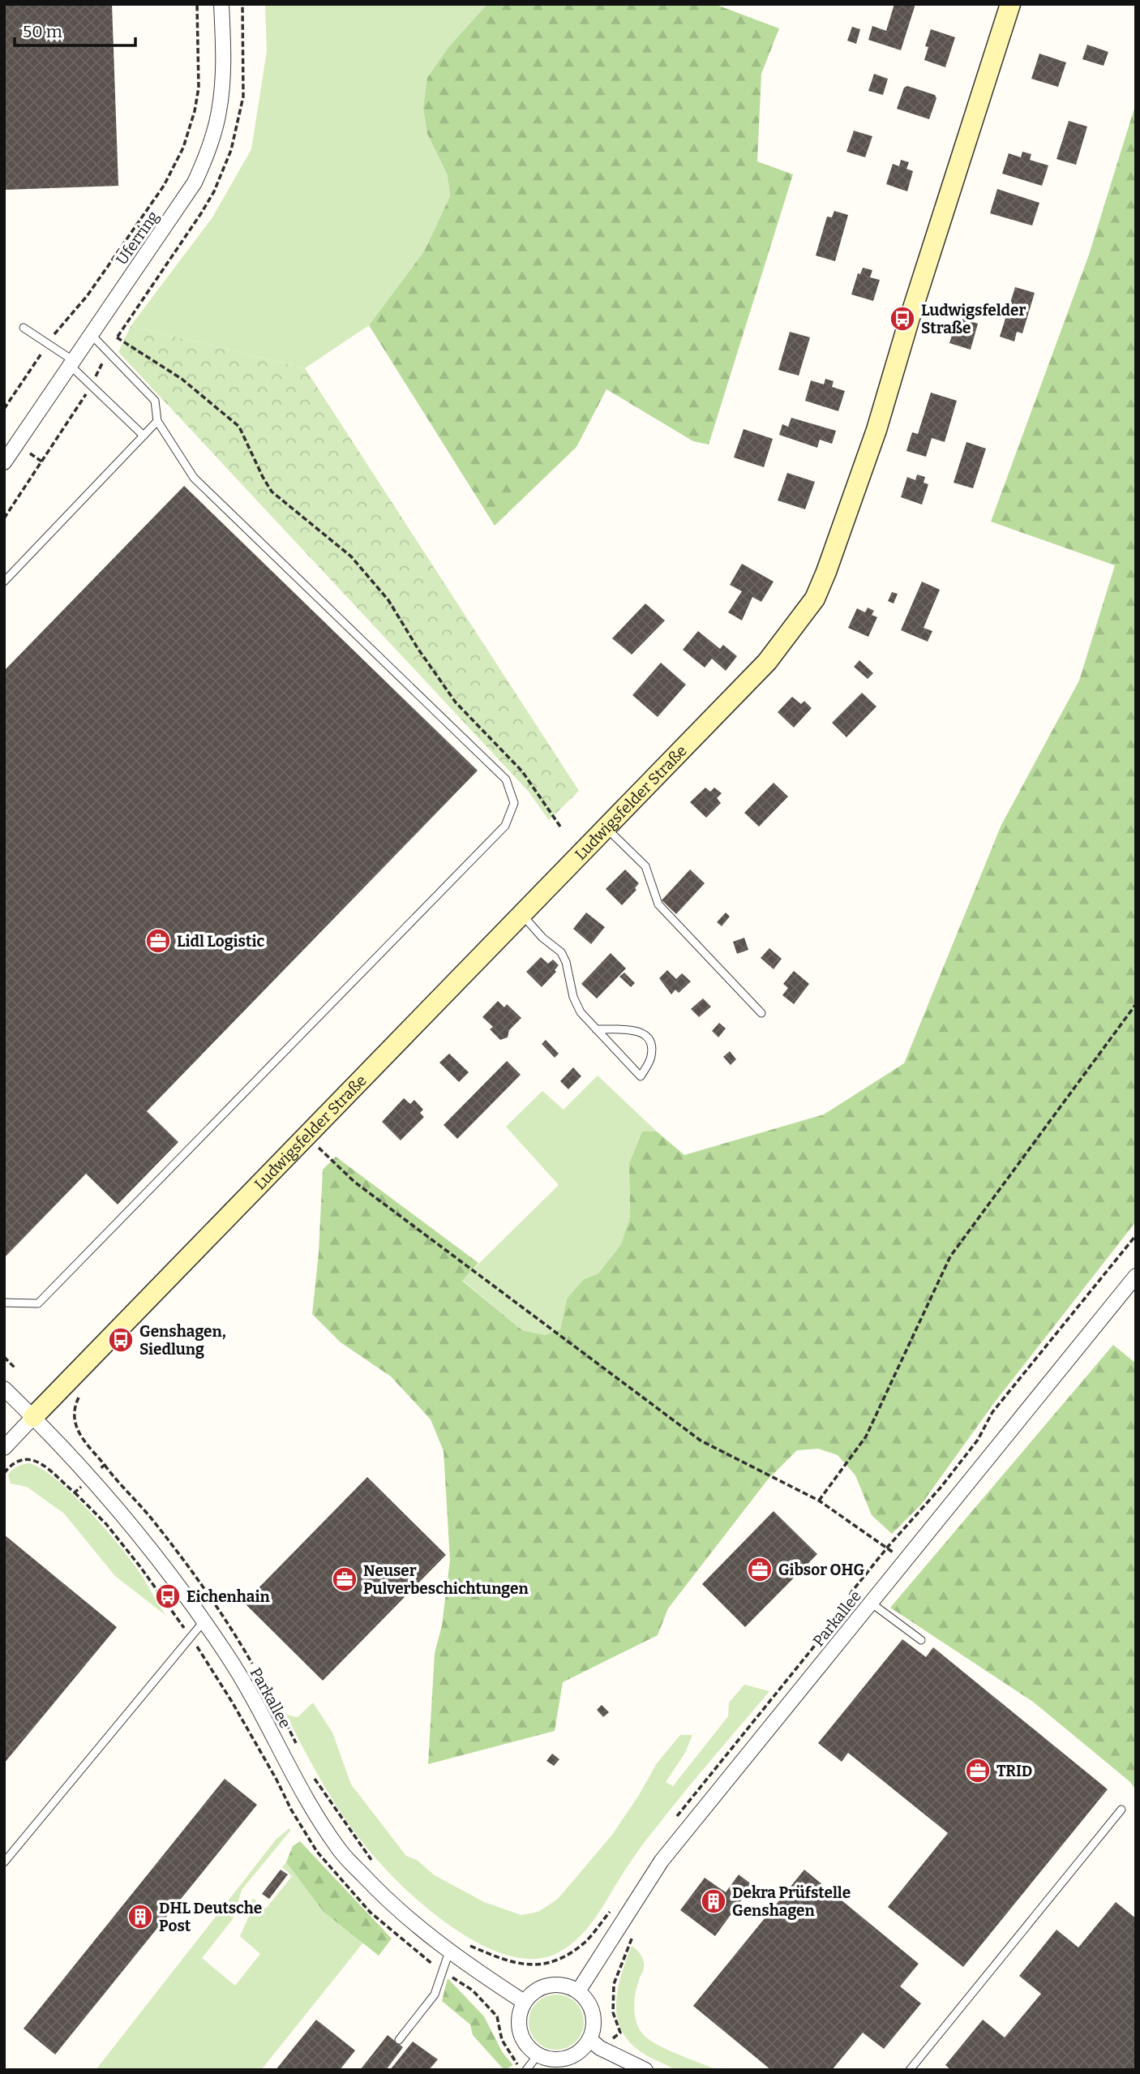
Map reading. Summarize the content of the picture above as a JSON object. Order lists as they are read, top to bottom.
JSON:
{
  "streets": {
    "street": ["Uferring", "Ludwigsfelder Straße", "Parkallee"]
  },
  "crossings": [
    ["Ludwigsfelder Straße", "Parkallee"]
  ],
  "places": {
    "bus stop": ["Ludwigsfelder Straße", "Genshagen, Siedlung", "Eichenhain"],
    "office": [
      "Lidl Logistic",
      "Gibsor OHG",
      "Neuser Pulverbeschichtungen",
      "TRID"
    ],
    "building": ["Dekra Prüfstelle Genshagen", "DHL Deutsche Post"]
  },
  "scale_bar": "50 m"
}
